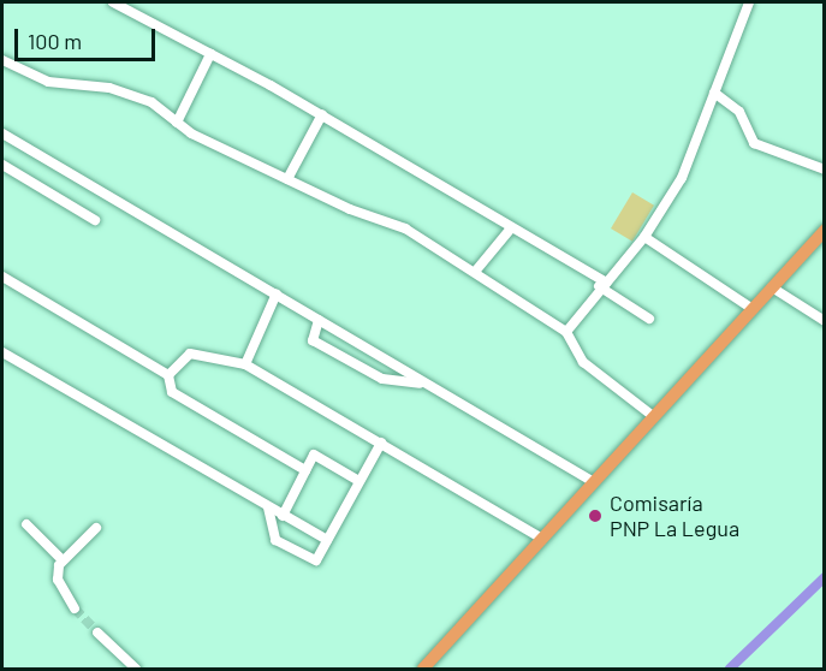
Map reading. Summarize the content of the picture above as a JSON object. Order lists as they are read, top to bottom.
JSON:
{
  "places": ["Comisaría PNP La Legua"],
  "scale_bar": "100 m"
}
